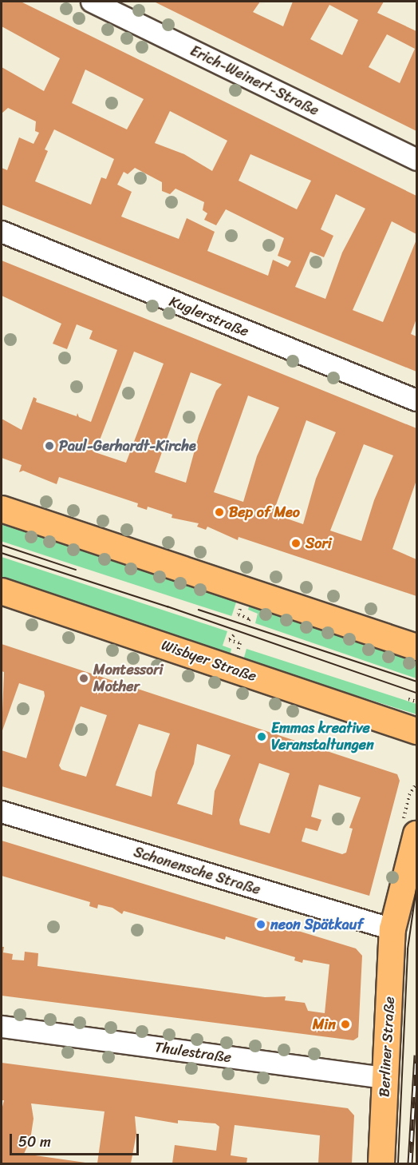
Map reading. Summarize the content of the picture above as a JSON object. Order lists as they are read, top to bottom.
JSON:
{
  "streets": {
    "main road": ["Wisbyer Straße", "Berliner Straße"],
    "street": [
      "Erich-Weinert-Straße",
      "Kuglerstraße",
      "Schonensche Straße",
      "Thulestraße"
    ]
  },
  "crossings": [
    ["Schonensche Straße", "Berliner Straße"],
    ["Berliner Straße", "Thulestraße"]
  ],
  "places": [
    "Paul-Gerhardt-Kirche",
    "Bep of Meo",
    "Sori",
    "Montessori Mother",
    "Emmas kreative Veranstaltungen",
    "neon Spätkauf",
    "Min"
  ],
  "scale_bar": "50 m"
}
